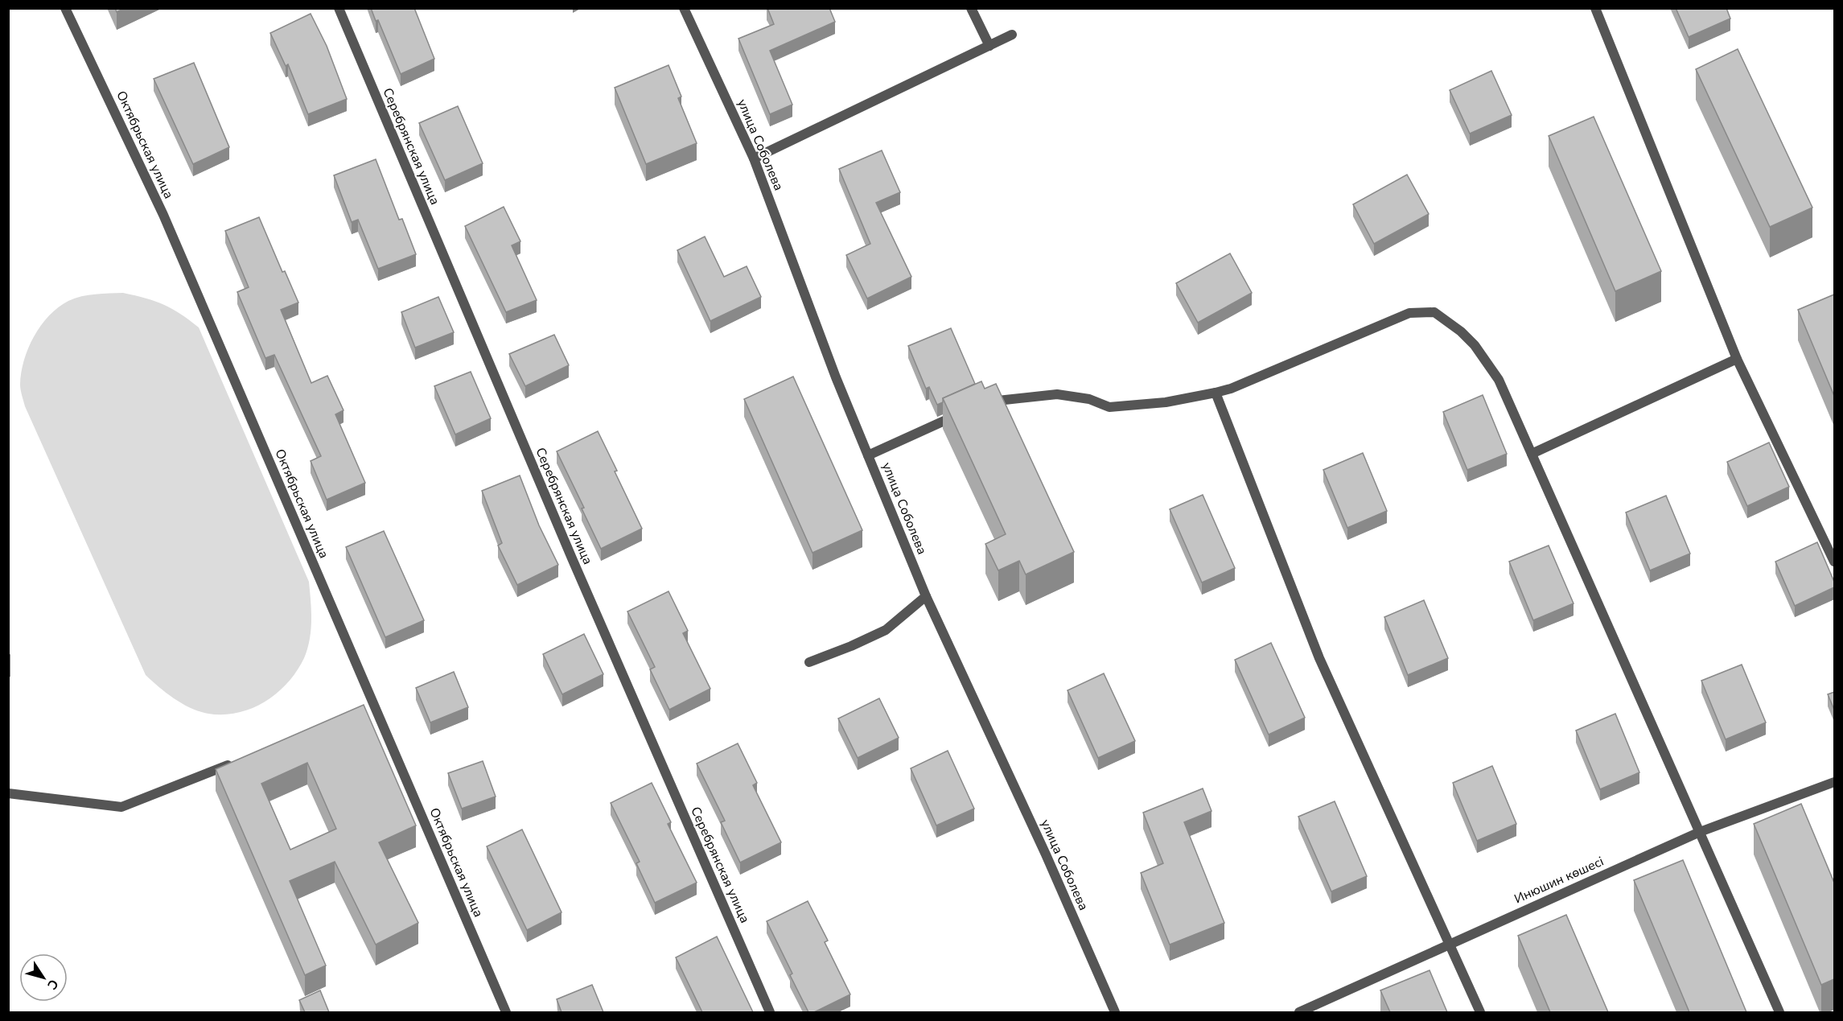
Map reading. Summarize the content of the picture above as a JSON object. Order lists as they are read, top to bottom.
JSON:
{
  "streets": {
    "street": [
      "Октябрьская улица",
      "улица Соболева",
      "Серебрянская улица",
      "Инюшин көшесі"
    ]
  },
  "north": "bottom right"
}
